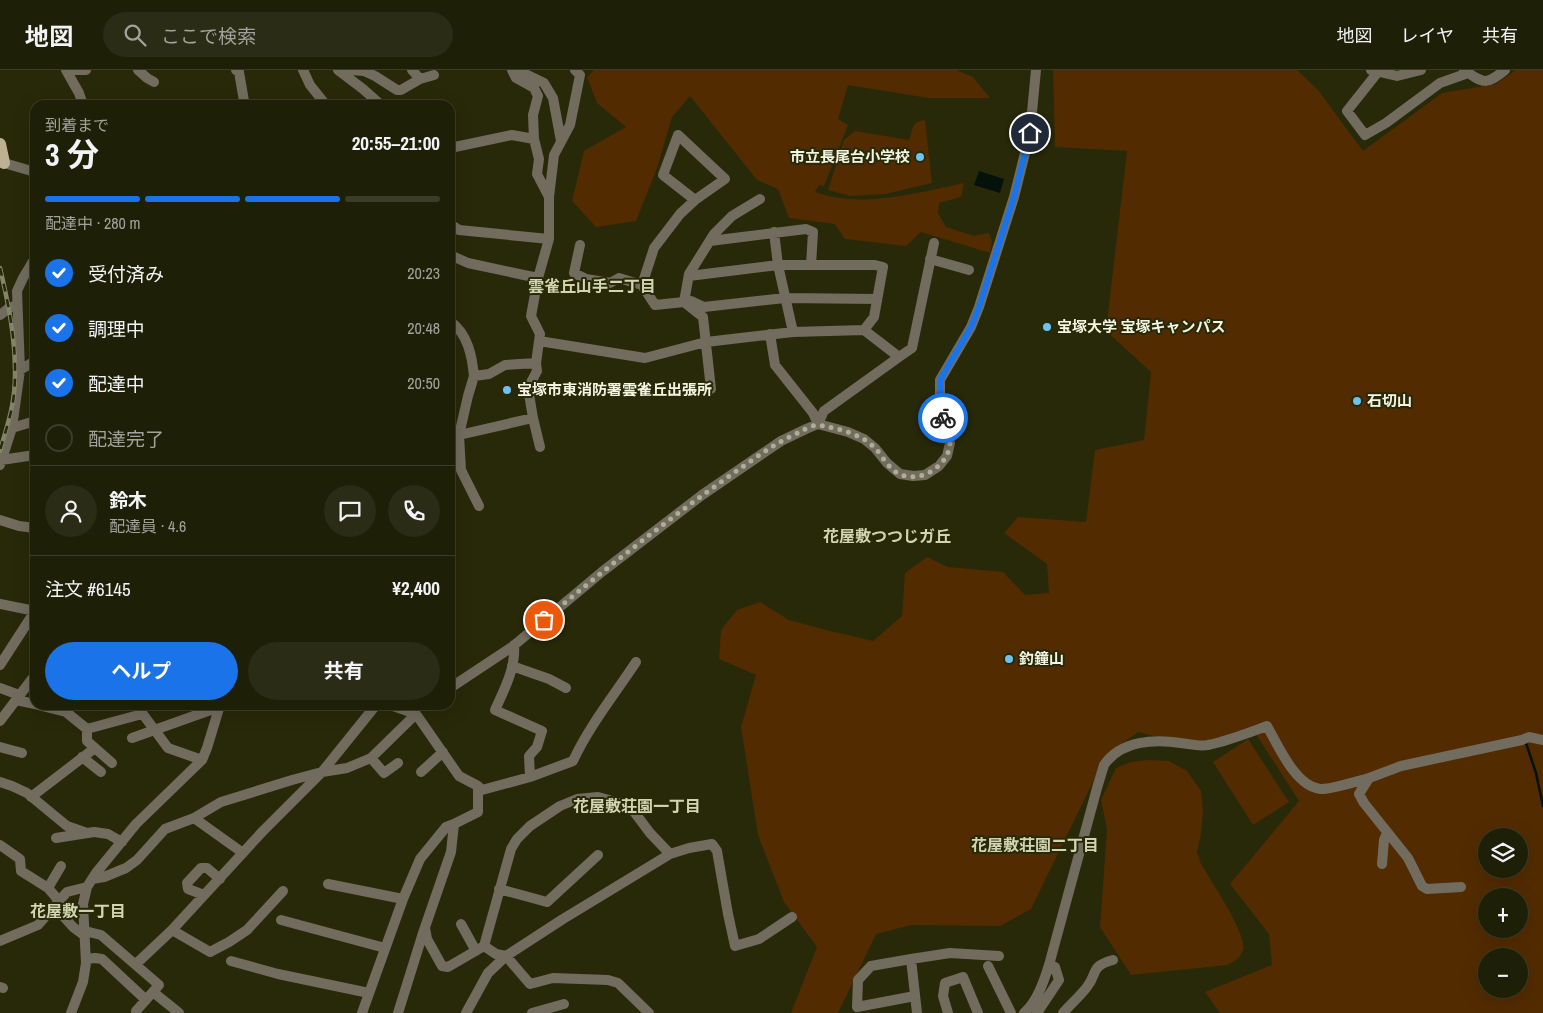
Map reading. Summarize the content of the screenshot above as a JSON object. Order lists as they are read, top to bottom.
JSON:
{
  "districts": [
    "雲雀丘山手二丁目",
    "花屋敷つつじガ丘",
    "花屋敷荘園一丁目",
    "花屋敷荘園二丁目",
    "花屋敷一丁目"
  ],
  "places": [
    "市立長尾台小学校",
    "宝塚大学 宝塚キャンパス",
    "宝塚市東消防署雲雀丘出張所",
    "石切山",
    "釣鐘山"
  ],
  "page": {
    "header": "地図",
    "search": "ここで検索",
    "nav": ["地図", "レイヤ", "共有"],
    "heading": ["3 分", "到着まで", "20:55–21:00"],
    "panel": [
      "鈴木",
      "配達員 · 4.6",
      "注文 #6145",
      "¥2,400"
    ],
    "bar": "配達中 · 280 m",
    "list": [
      ["受付済み", "20:23"],
      ["調理中", "20:48"],
      ["配達中", "20:50"],
      "配達完了"
    ],
    "buttons": ["ヘルプ", "共有"],
    "map_buttons": ["+", "−"]
  }
}
